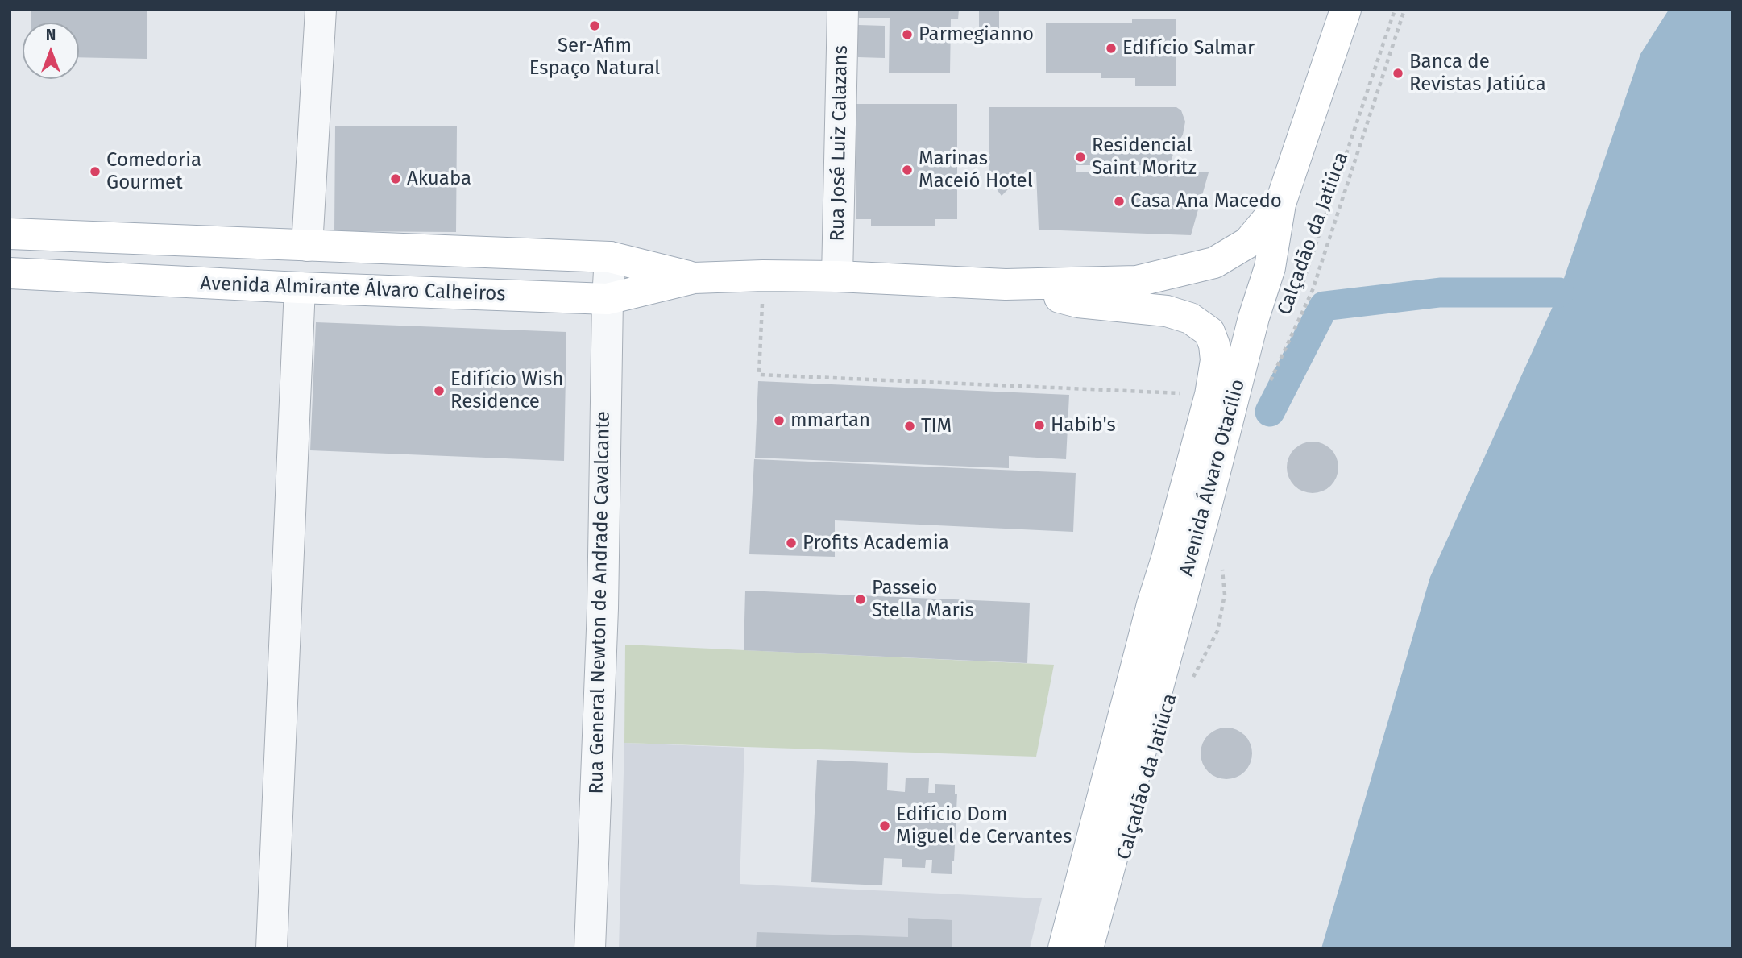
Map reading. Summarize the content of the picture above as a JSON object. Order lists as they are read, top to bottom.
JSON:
{
  "streets": {
    "main road": ["Avenida Almirante Álvaro Calheiros", "Avenida Álvaro Otacílio"],
    "street": ["Rua José Luiz Calazans", "Rua General Newton de Andrade Cavalcante"],
    "path": ["Calçadão da Jatiúca"]
  },
  "crossings": [
    ["Rua José Luiz Calazans", "Avenida Almirante Álvaro Calheiros"],
    ["Avenida Almirante Álvaro Calheiros", "Avenida Álvaro Otacílio"],
    ["Avenida Almirante Álvaro Calheiros", "Rua General Newton de Andrade Cavalcante"]
  ],
  "places": [
    "Ser-Afim Espaço Natural",
    "Parmegianno",
    "Edifício Salmar",
    "Banca de Revistas Jatiúca",
    "Residencial Saint Moritz",
    "Marinas Maceió Hotel",
    "Comedoria Gourmet",
    "Akuaba",
    "Casa Ana Macedo",
    "Edifício Wish Residence",
    "mmartan",
    "Habib's",
    "TIM",
    "Profits Academia",
    "Passeio Stella Maris",
    "Edifício Dom Miguel de Cervantes"
  ],
  "north": "top"
}
